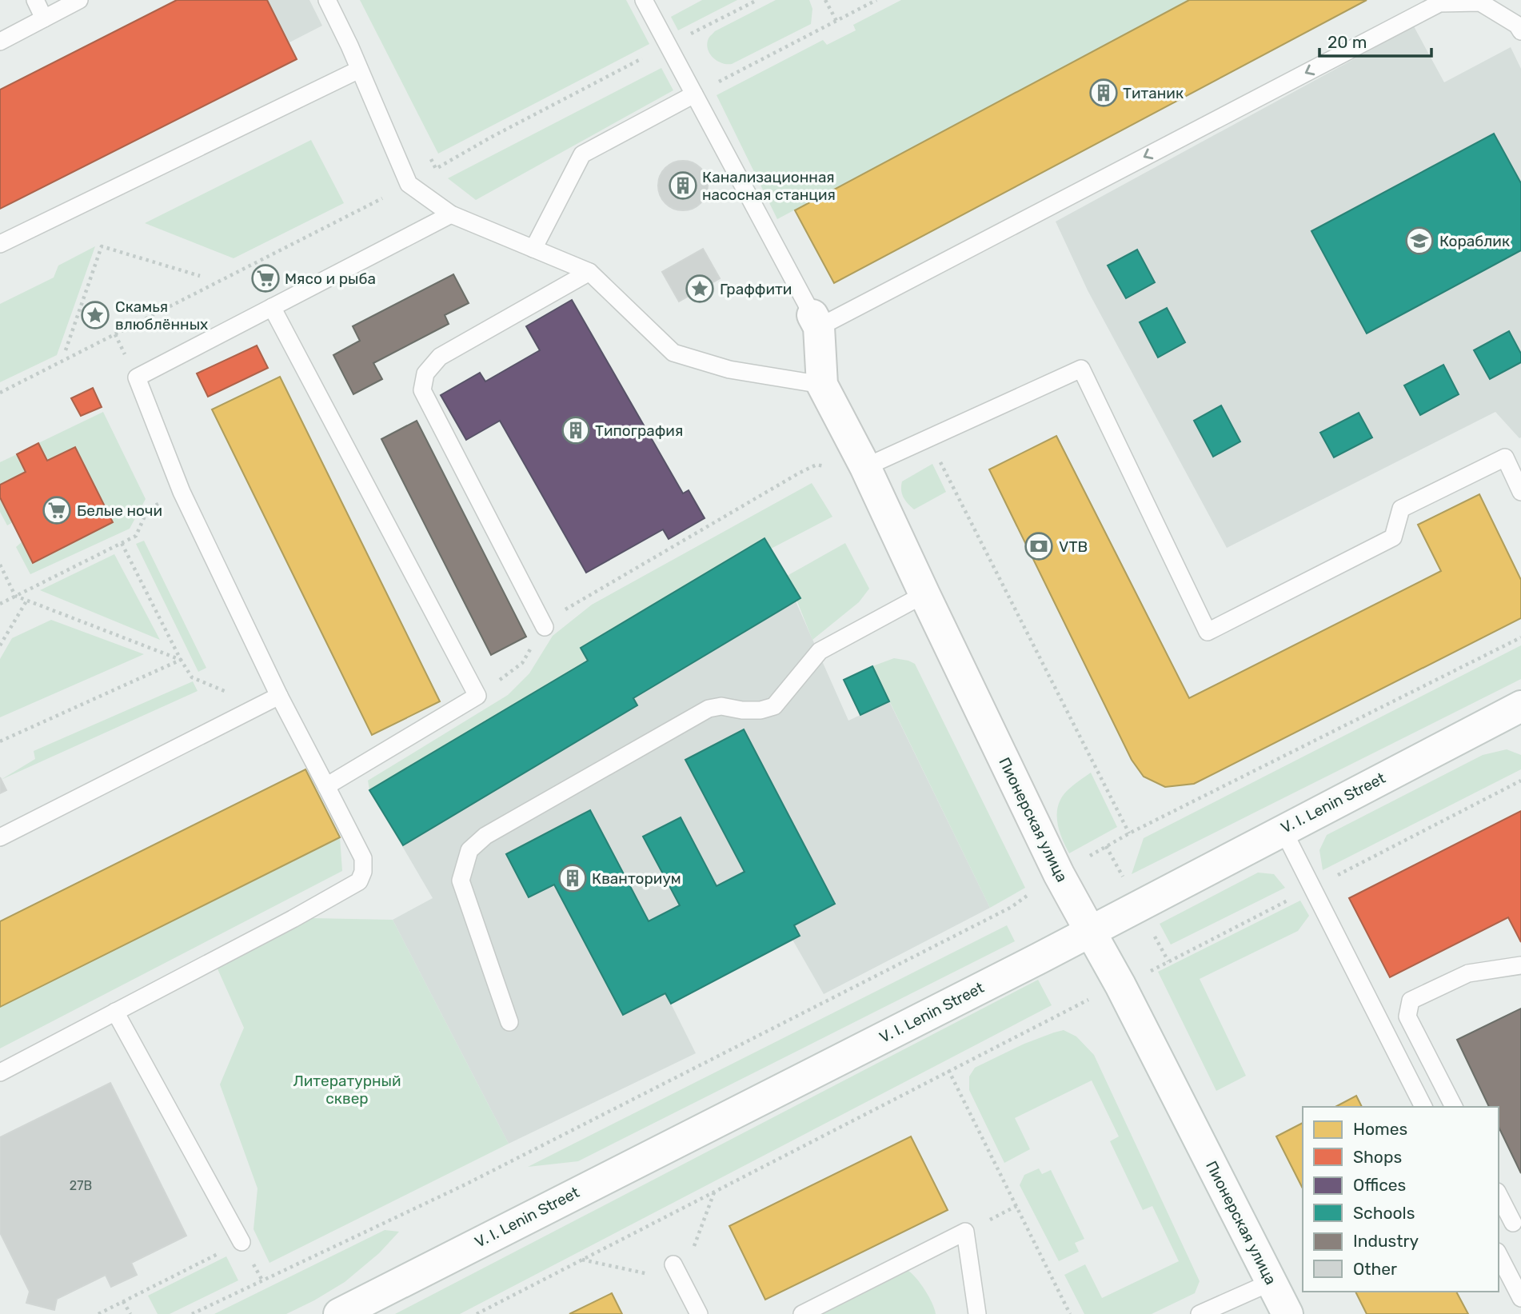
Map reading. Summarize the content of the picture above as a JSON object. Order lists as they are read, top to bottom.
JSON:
{
  "streets": {
    "main road": ["V. I. Lenin Street", "Пионерская улица"]
  },
  "crossings": [
    ["V. I. Lenin Street", "Пионерская улица"]
  ],
  "parks": ["Литературный сквер"],
  "places": {
    "building": [
      "Титаник",
      "Канализационная насосная станция",
      "Типография",
      "Кванториум"
    ],
    "school or university": ["Кораблик"],
    "supermarket": ["Мясо и рыба", "Белые ночи"],
    "place": ["Граффити", "Скамья влюблённых"],
    "bank": ["VTB"]
  },
  "house_numbers": ["27В"],
  "legend": [
    "Homes",
    "Shops",
    "Offices",
    "Schools",
    "Industry",
    "Other"
  ],
  "scale_bar": "20 m"
}
